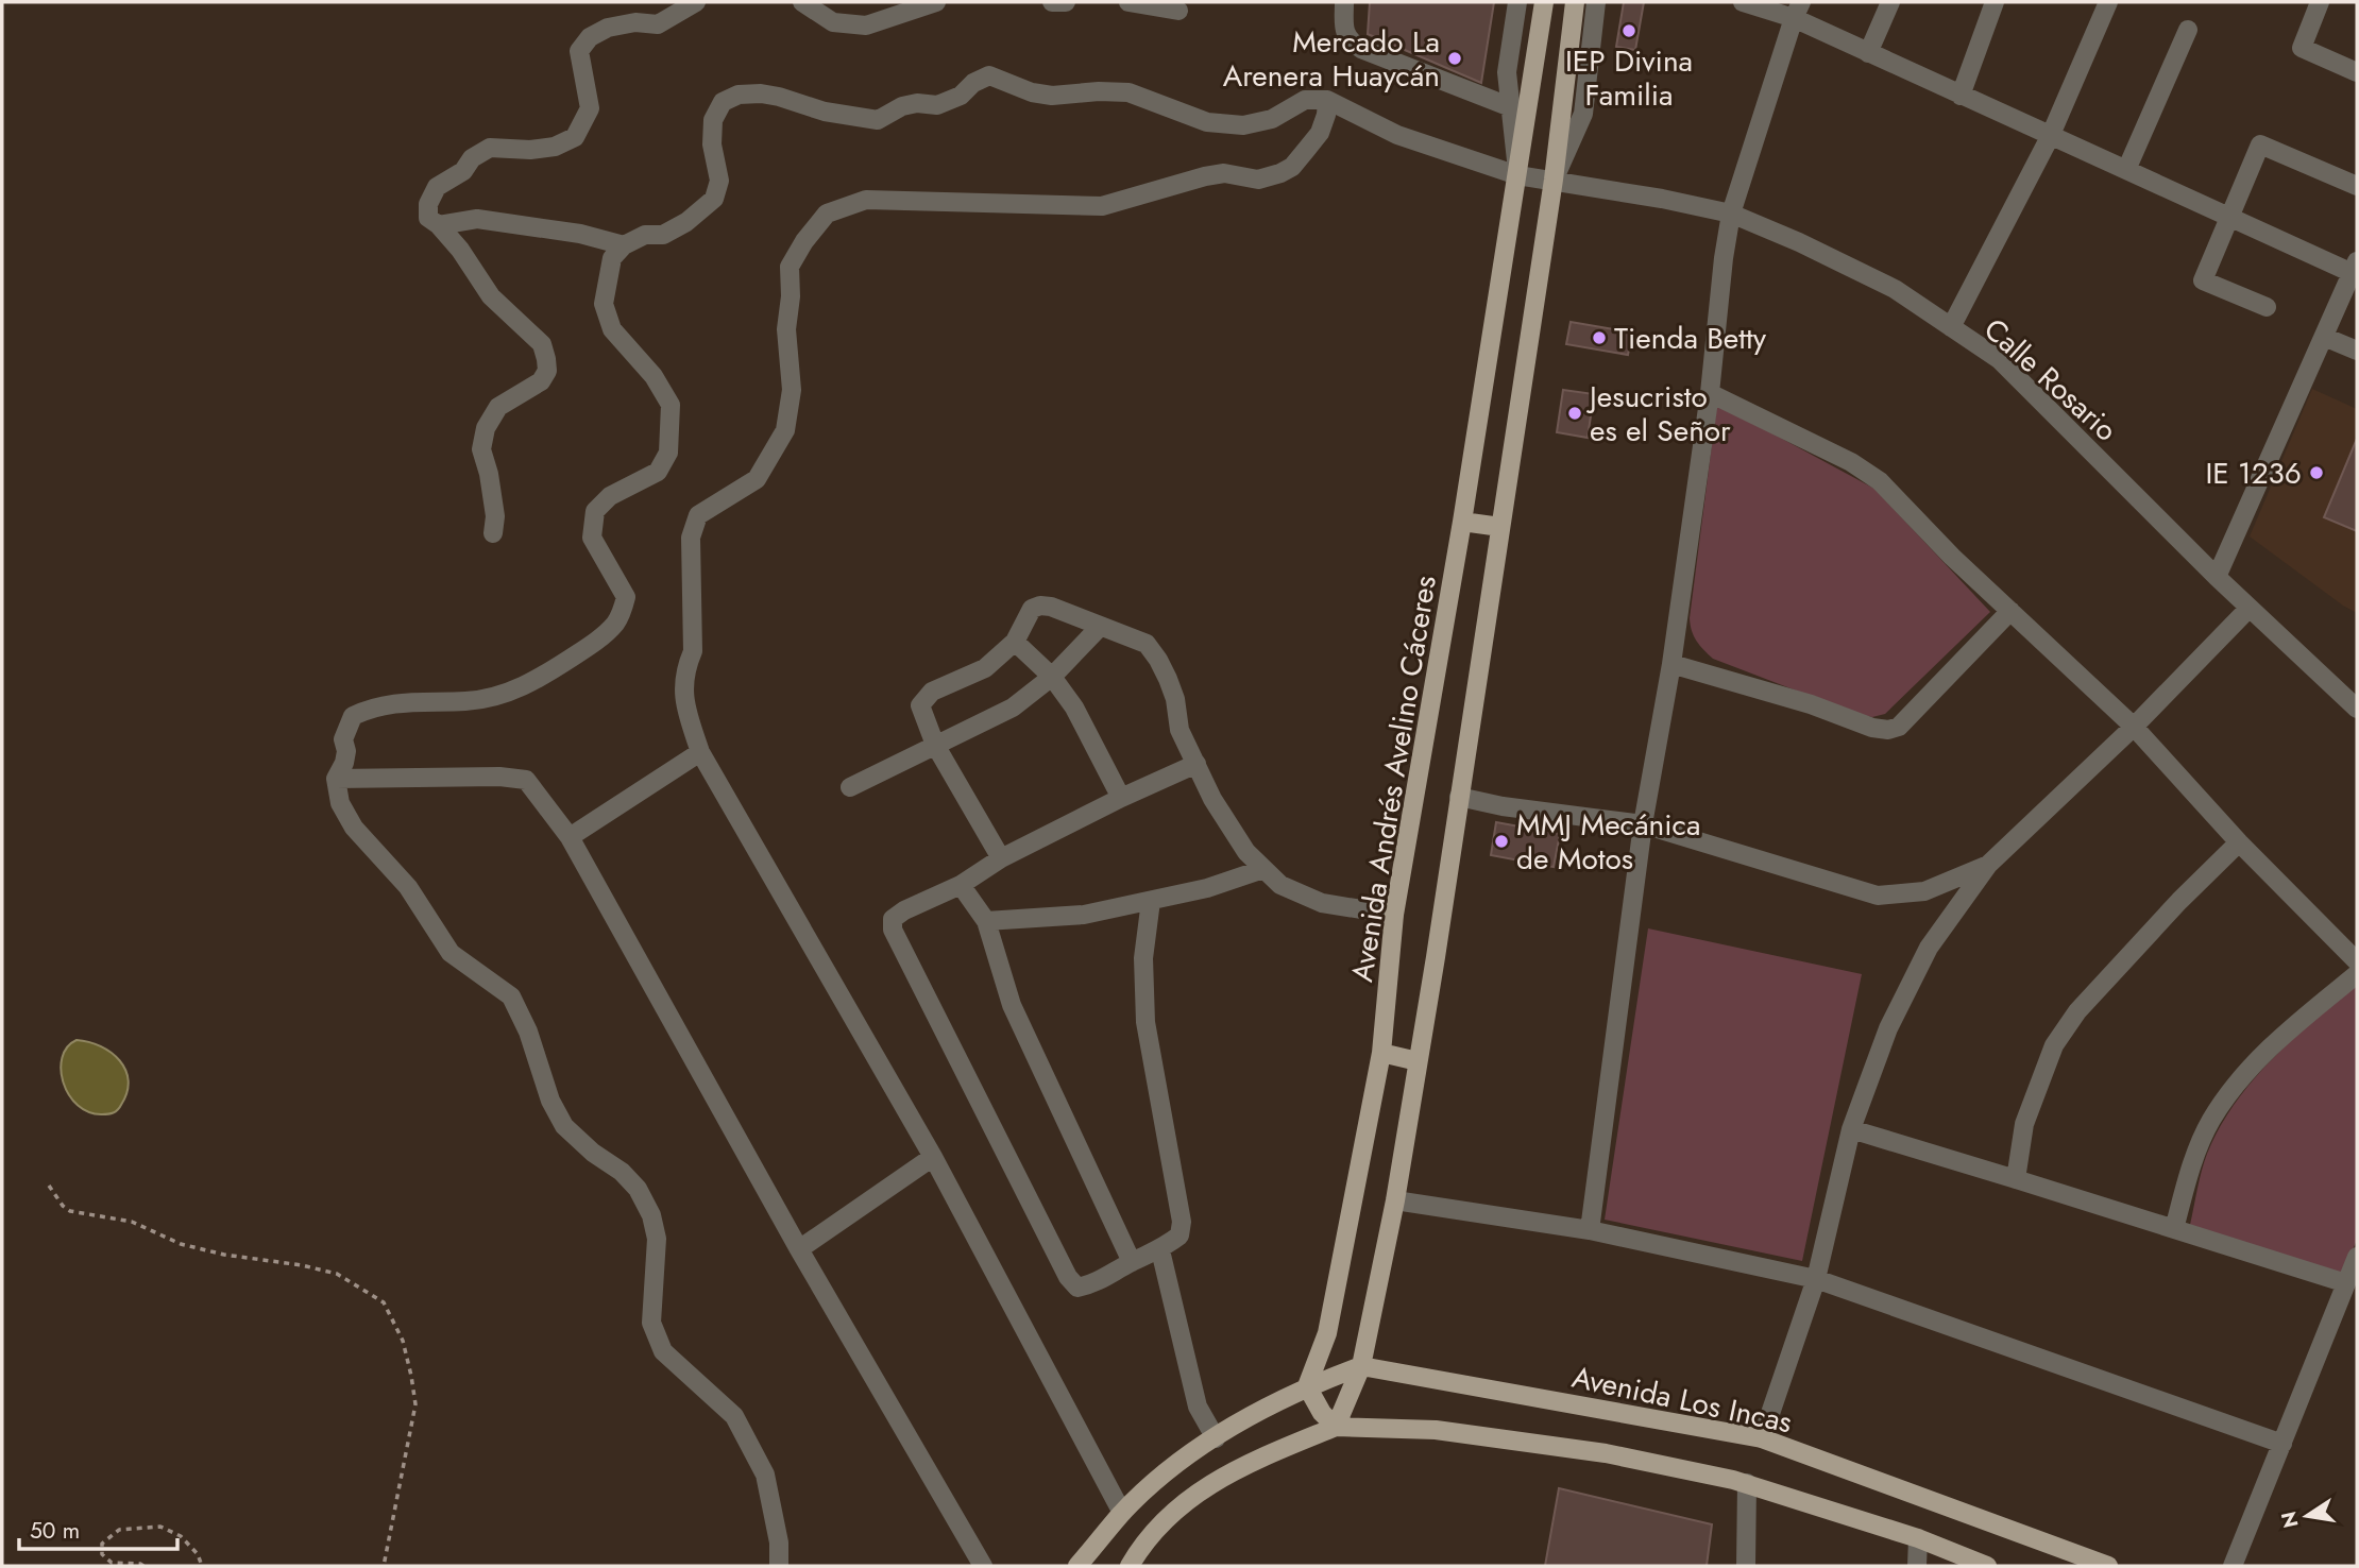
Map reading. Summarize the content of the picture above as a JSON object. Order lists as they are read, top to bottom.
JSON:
{
  "streets": {
    "main road": ["Avenida Andrés Avelino Cáceres", "Avenida Los Incas"],
    "street": ["Calle Rosario"]
  },
  "crossings": [
    ["Calle Rosario", "Avenida Andrés Avelino Cáceres"]
  ],
  "places": [
    "IEP Divina Familia",
    "Mercado La Arenera Huaycán",
    "Tienda Betty",
    "Jesucristo es el Señor",
    "IE 1236",
    "MMJ Mecánica de Motos"
  ],
  "scale_bar": "50 m",
  "north": "left"
}
